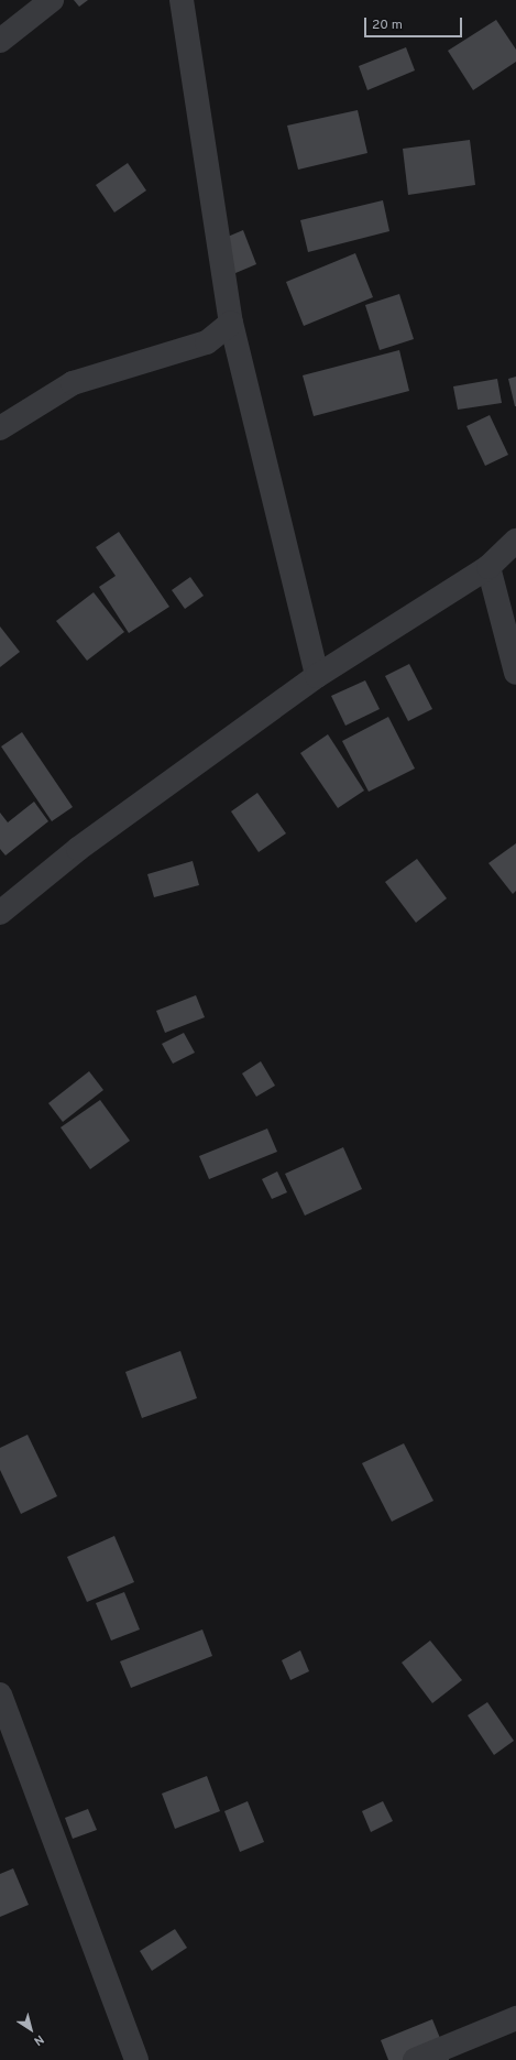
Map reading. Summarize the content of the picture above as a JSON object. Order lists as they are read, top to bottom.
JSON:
{
  "scale_bar": "20 m",
  "north": "bottom right"
}
